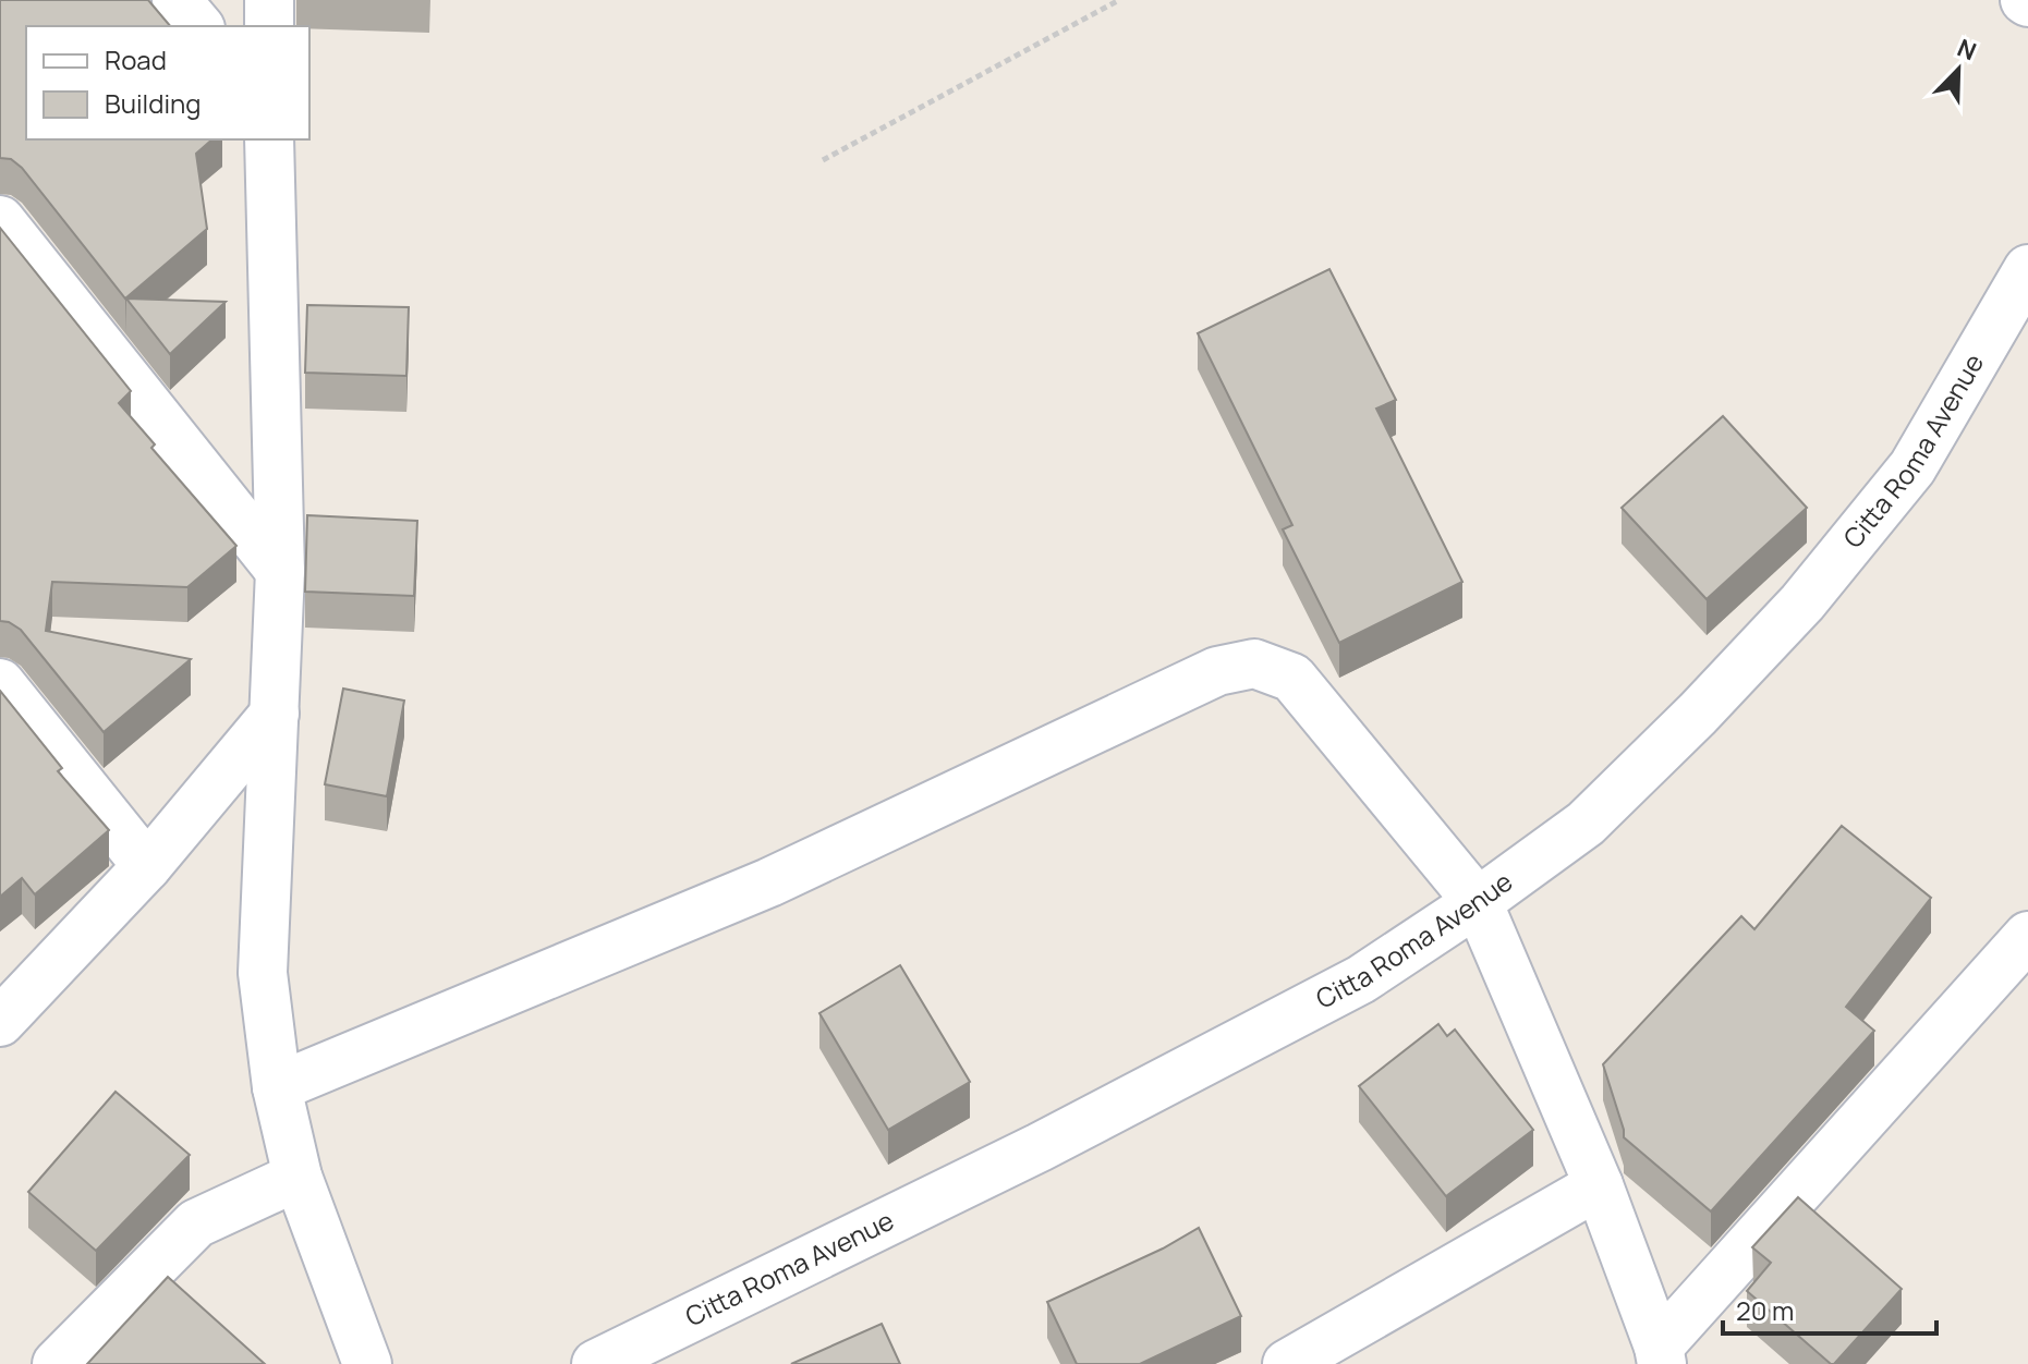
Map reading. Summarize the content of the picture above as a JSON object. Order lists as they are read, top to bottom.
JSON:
{
  "streets": {
    "street": ["Citta Roma Avenue"]
  },
  "legend": ["Road", "Building"],
  "scale_bar": "20 m",
  "north": "top right"
}
